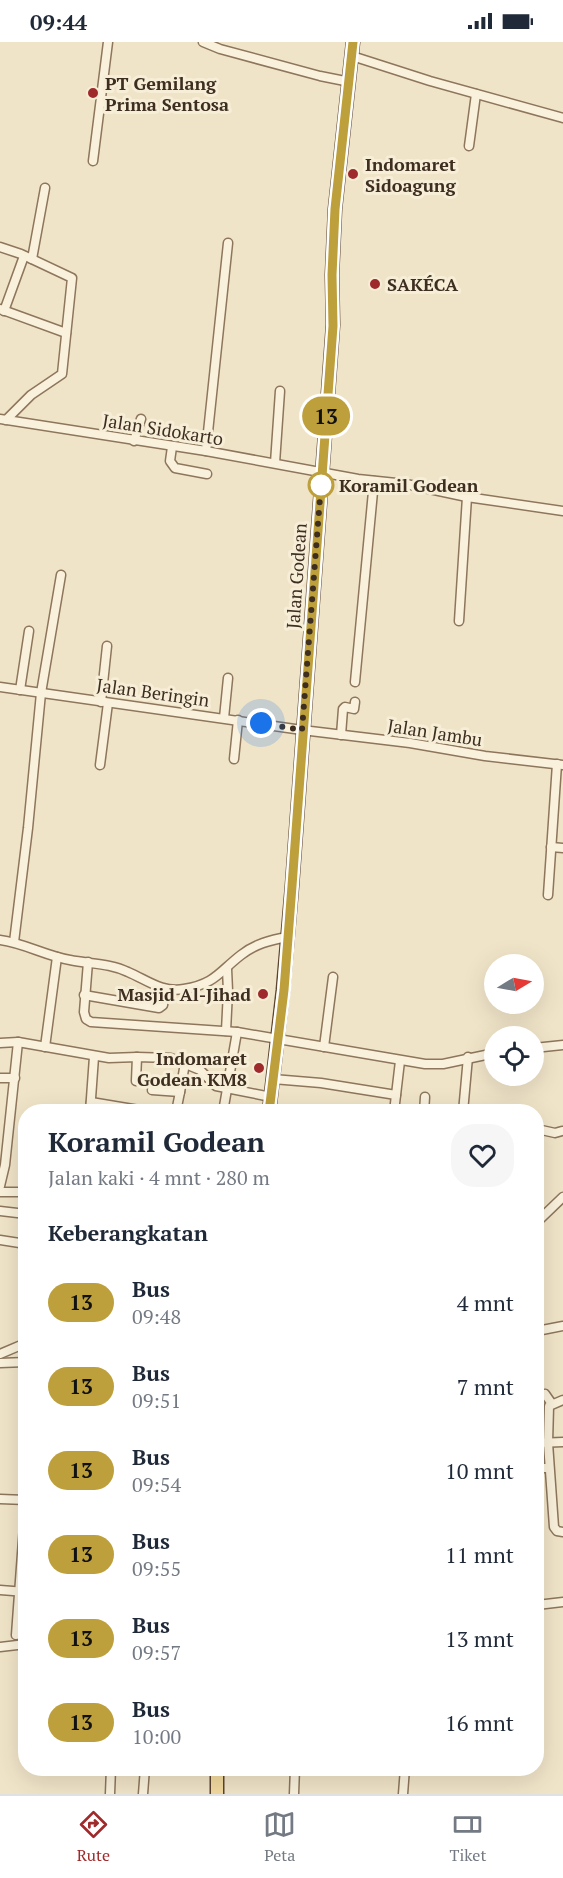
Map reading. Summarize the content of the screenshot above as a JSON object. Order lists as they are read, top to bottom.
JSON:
{
  "streets": {
    "main road": ["Jalan Godean"],
    "street": ["Jalan Sidokarto", "Jalan Beringin", "Jalan Jambu"]
  },
  "crossings": [
    ["Jalan Sidokarto", "Jalan Godean"],
    ["Jalan Godean", "Jalan Beringin"],
    ["Jalan Godean", "Jalan Jambu"],
    ["Jalan Beringin", "Jalan Jambu"]
  ],
  "places": [
    "PT Gemilang Prima Sentosa",
    "Indomaret Sidoagung",
    "SAKÉCA",
    "Koramil Godean",
    "Masjid Al-Jihad",
    "Indomaret Godean KM8"
  ],
  "lines": ["bus line 13"],
  "north": "right",
  "page": {
    "status": "09:44",
    "on_map": "13",
    "heading": [
      ["Koramil Godean", "Jalan kaki · 4 mnt · 280 m"],
      "Keberangkatan"
    ],
    "list": [
      {
        "mark": "13",
        "name": "Bus",
        "note": "09:48",
        "value": "4 mnt"
      },
      {
        "mark": "13",
        "name": "Bus",
        "note": "09:51",
        "value": "7 mnt"
      },
      {
        "mark": "13",
        "name": "Bus",
        "note": "09:54",
        "value": "10 mnt"
      },
      {
        "mark": "13",
        "name": "Bus",
        "note": "09:55",
        "value": "11 mnt"
      },
      {
        "mark": "13",
        "name": "Bus",
        "note": "09:57",
        "value": "13 mnt"
      },
      {
        "mark": "13",
        "name": "Bus",
        "note": "10:00",
        "value": "16 mnt"
      }
    ],
    "tabs": ["Rute", "Peta", "Tiket"]
  }
}
